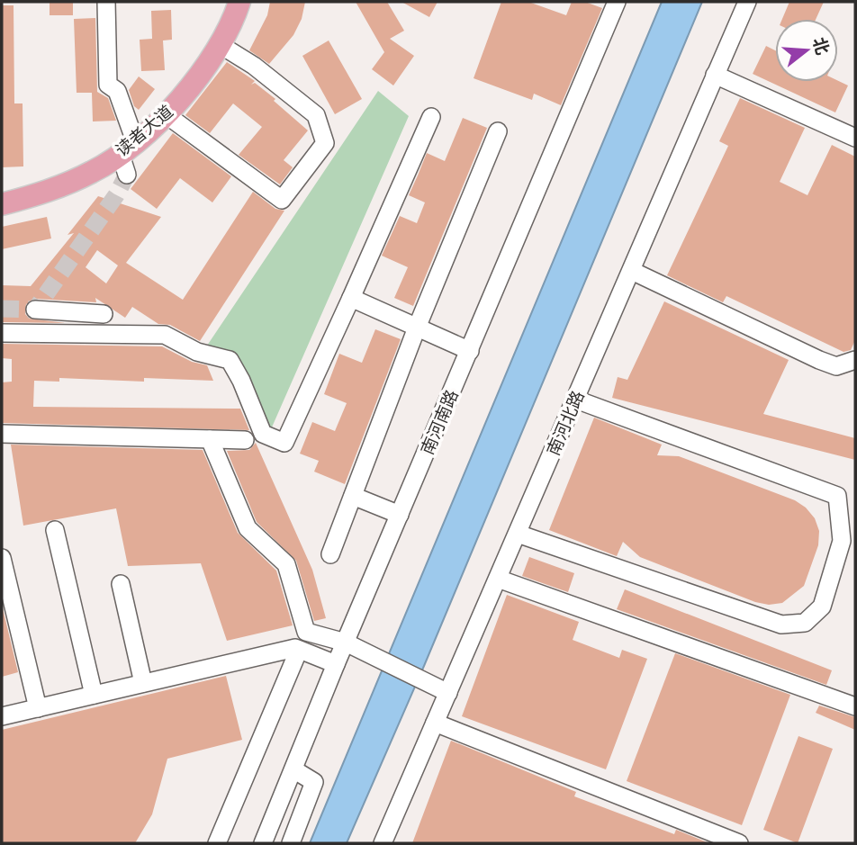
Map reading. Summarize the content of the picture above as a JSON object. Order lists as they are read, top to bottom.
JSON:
{
  "streets": {
    "main road": ["读者大道"],
    "street": ["南河南路", "南河北路"]
  },
  "north": "right"
}
